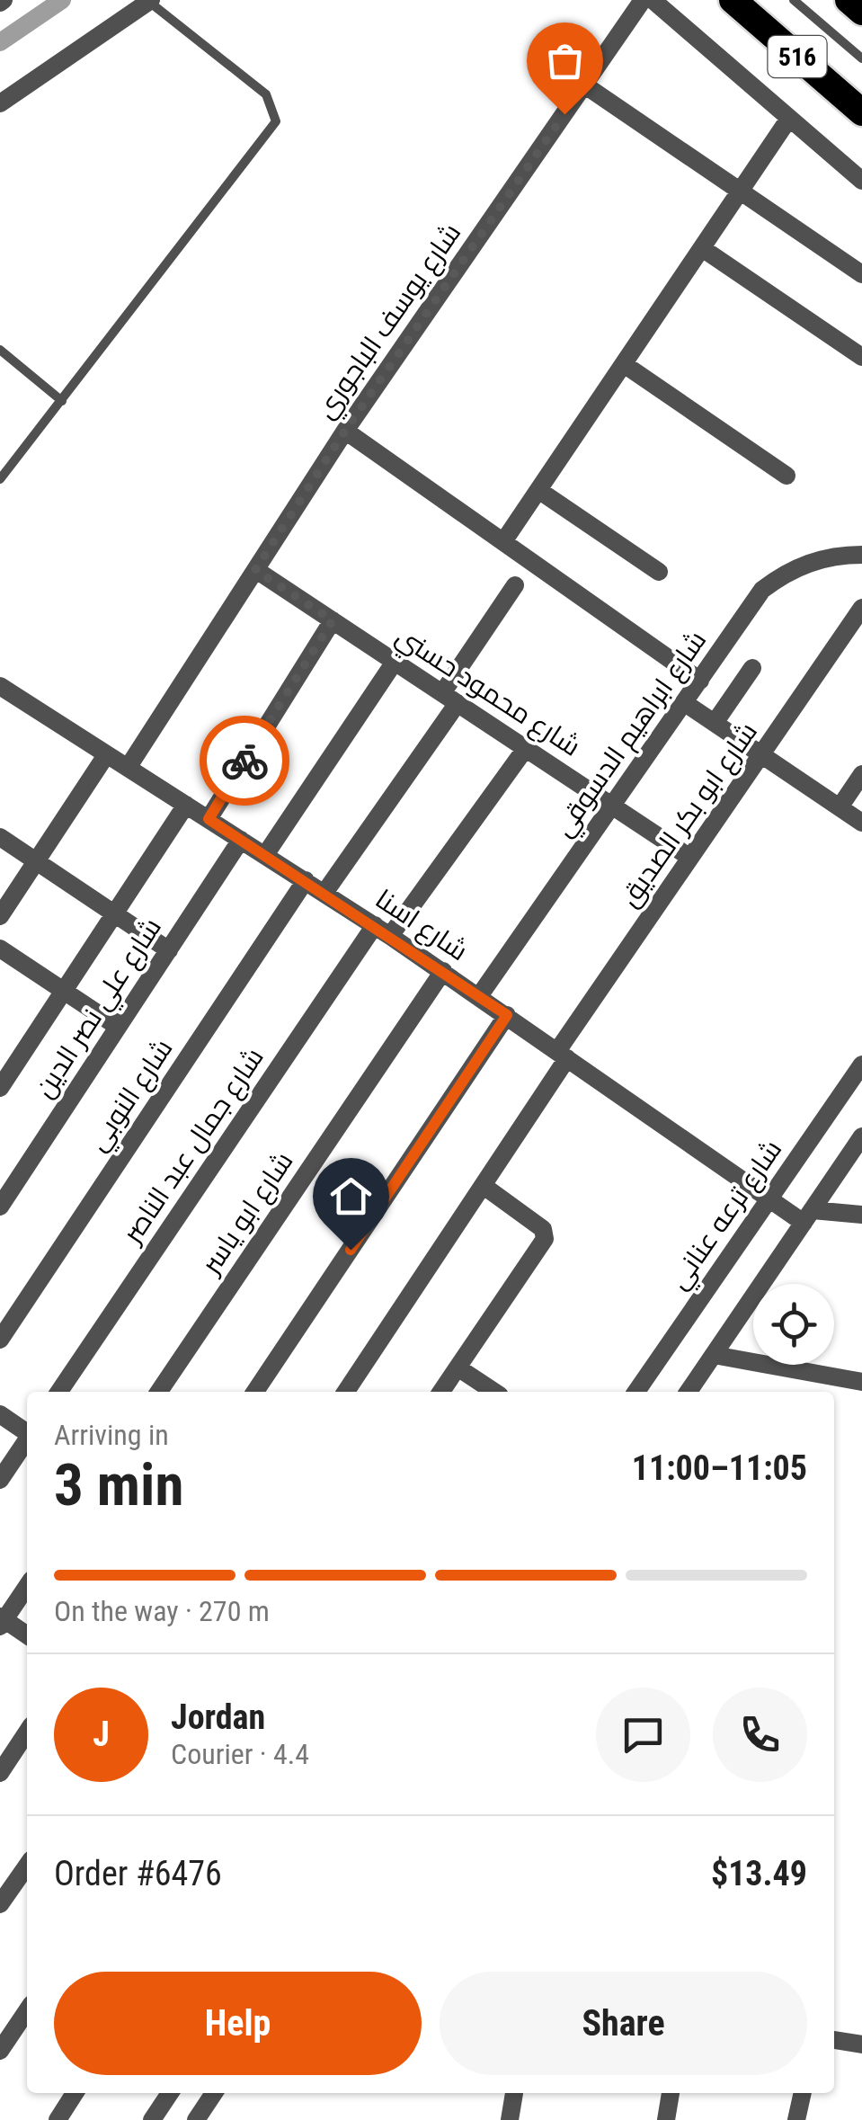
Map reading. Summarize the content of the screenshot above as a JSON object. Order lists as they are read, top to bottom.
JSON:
{
  "streets": {
    "highway": ["516"],
    "street": [
      "شارع يوسف الباجوري",
      "شارع محمود حسني",
      "شارع ابراهيم الدسوقي",
      "شارع ابو بكر الصديق",
      "شارع اسنا",
      "شارع علي نصر الدين",
      "شارع النوبي",
      "شارع جمال عبد الناصر",
      "شارع ابو ياسر",
      "شارع ترعه عناني"
    ]
  },
  "crossings": [
    ["شارع يوسف الباجوري", "شارع محمود حسني"],
    ["شارع يوسف الباجوري", "شارع اسنا"],
    ["شارع محمود حسني", "شارع ابراهيم الدسوقي"],
    ["شارع محمود حسني", "شارع ابو بكر الصديق"],
    ["شارع محمود حسني", "شارع جمال عبد الناصر"],
    ["شارع ابراهيم الدسوقي", "شارع اسنا"],
    ["شارع ابو بكر الصديق", "شارع اسنا"],
    ["شارع اسنا", "شارع علي نصر الدين"],
    ["شارع اسنا", "شارع النوبي"],
    ["شارع اسنا", "شارع جمال عبد الناصر"],
    ["شارع اسنا", "شارع ابو ياسر"],
    ["شارع اسنا", "شارع ترعه عناني"]
  ],
  "page": {
    "heading": ["3 min", "Arriving in", "11:00–11:05"],
    "panel": [
      "Jordan",
      "Courier · 4.4",
      "Order #6476",
      "$13.49"
    ],
    "bar": "On the way · 270 m",
    "round": "J",
    "buttons": ["Help", "Share"]
  }
}
